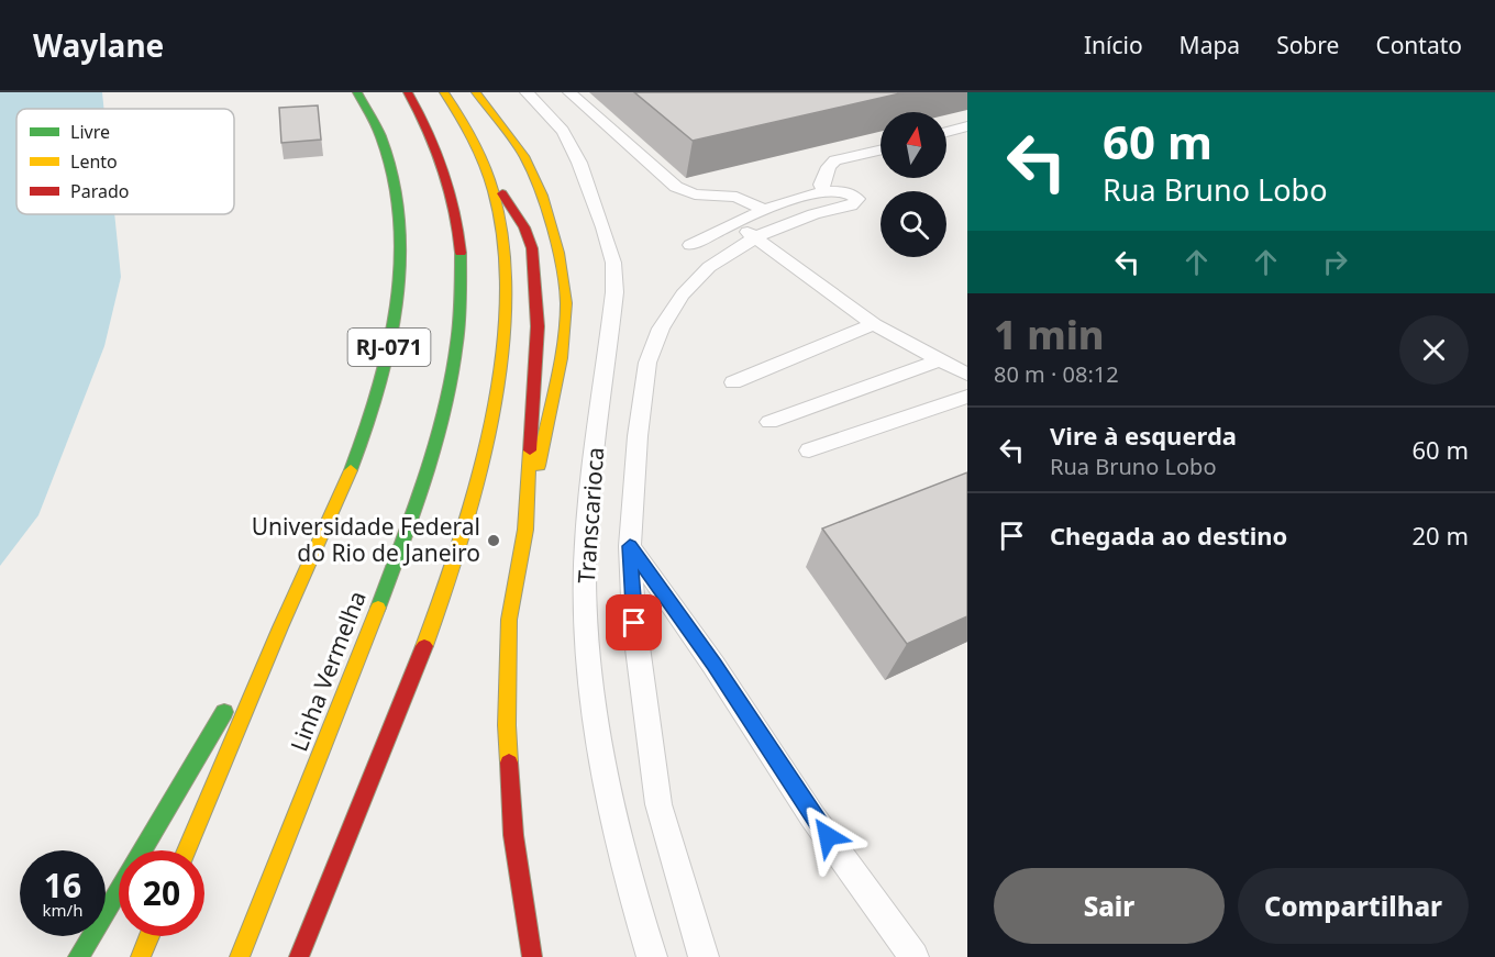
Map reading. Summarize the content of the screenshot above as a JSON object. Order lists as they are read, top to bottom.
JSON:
{
  "streets": {
    "main road": ["RJ-071", "Linha Vermelha"],
    "lane": ["Transcarioca"]
  },
  "places": ["Universidade Federal do Rio de Janeiro"],
  "legend": ["Livre", "Lento", "Parado"],
  "north": "top",
  "page": {
    "header": "Waylane",
    "nav": [
      "Início",
      "Mapa",
      "Sobre",
      "Contato"
    ],
    "turn": ["60 m", "Rua Bruno Lobo"],
    "heading": ["1 min", "80 m · 08:12"],
    "list": [
      {
        "name": "Vire à esquerda",
        "note": "Rua Bruno Lobo",
        "value": "60 m"
      },
      {
        "name": "Chegada ao destino",
        "value": "20 m"
      }
    ],
    "speed": "16 km/h",
    "limit": "20",
    "buttons": ["Sair", "Compartilhar"]
  }
}
